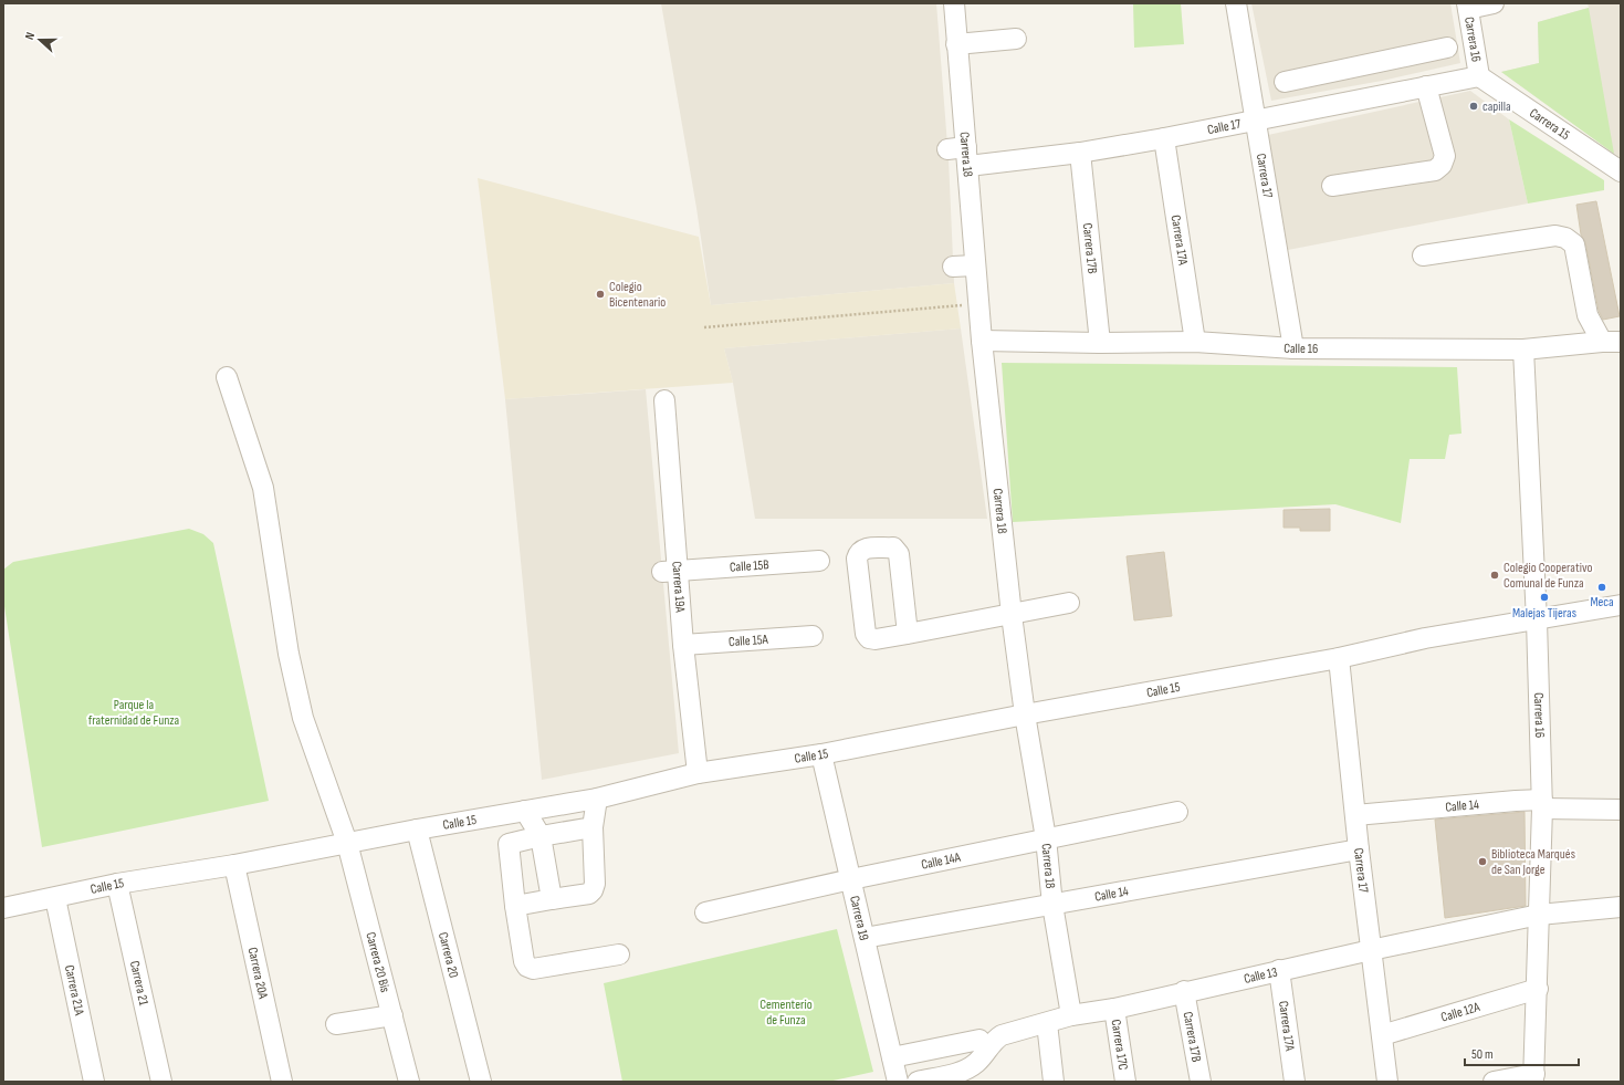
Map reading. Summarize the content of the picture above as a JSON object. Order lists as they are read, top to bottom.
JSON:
{
  "streets": {
    "street": [
      "Carrera 16",
      "Carrera 15",
      "Calle 17",
      "Carrera 18",
      "Carrera 17",
      "Carrera 17A",
      "Carrera 17B",
      "Calle 16",
      "Calle 15B",
      "Carrera 19A",
      "Calle 15A",
      "Calle 15",
      "Calle 14",
      "Calle 14A",
      "Carrera 19",
      "Carrera 20",
      "Carrera 20 Bis",
      "Carrera 20A",
      "Calle 13",
      "Carrera 21",
      "Carrera 21A",
      "Calle 12A",
      "Carrera 17C"
    ]
  },
  "crossings": [
    ["Carrera 16", "Carrera 15"],
    ["Carrera 16", "Calle 17"],
    ["Carrera 16", "Calle 16"],
    ["Carrera 16", "Calle 15"],
    ["Carrera 16", "Calle 14"],
    ["Carrera 16", "Calle 13"],
    ["Carrera 16", "Calle 12A"],
    ["Carrera 15", "Calle 17"],
    ["Calle 17", "Carrera 18"],
    ["Calle 17", "Carrera 17"],
    ["Calle 17", "Carrera 17A"],
    ["Calle 17", "Carrera 17B"],
    ["Carrera 18", "Calle 16"],
    ["Carrera 18", "Calle 15"],
    ["Carrera 18", "Calle 14"],
    ["Carrera 18", "Calle 14A"],
    ["Carrera 18", "Calle 13"],
    ["Carrera 17", "Calle 16"],
    ["Carrera 17", "Calle 15"],
    ["Carrera 17", "Calle 14"],
    ["Carrera 17", "Calle 13"],
    ["Carrera 17", "Calle 12A"],
    ["Carrera 17A", "Calle 16"],
    ["Carrera 17A", "Calle 13"],
    ["Carrera 17B", "Calle 16"],
    ["Carrera 17B", "Calle 13"],
    ["Calle 15B", "Carrera 19A"],
    ["Carrera 19A", "Calle 15A"],
    ["Carrera 19A", "Calle 15"],
    ["Calle 15", "Carrera 19"],
    ["Calle 15", "Carrera 20"],
    ["Calle 15", "Carrera 20 Bis"],
    ["Calle 15", "Carrera 20A"],
    ["Calle 15", "Carrera 21"],
    ["Calle 15", "Carrera 21A"],
    ["Calle 14", "Carrera 19"],
    ["Calle 14A", "Carrera 19"],
    ["Calle 13", "Carrera 17C"]
  ],
  "parks": ["Parque la fraternidad de Funza", "Cementerio de Funza"],
  "places": [
    "capilla",
    "Colegio Bicentenario",
    "Colegio Cooperativo Comunal de Funza",
    "Meca",
    "Malejas Tijeras",
    "Biblioteca Marqués de San Jorge"
  ],
  "scale_bar": "50 m",
  "north": "left"
}
